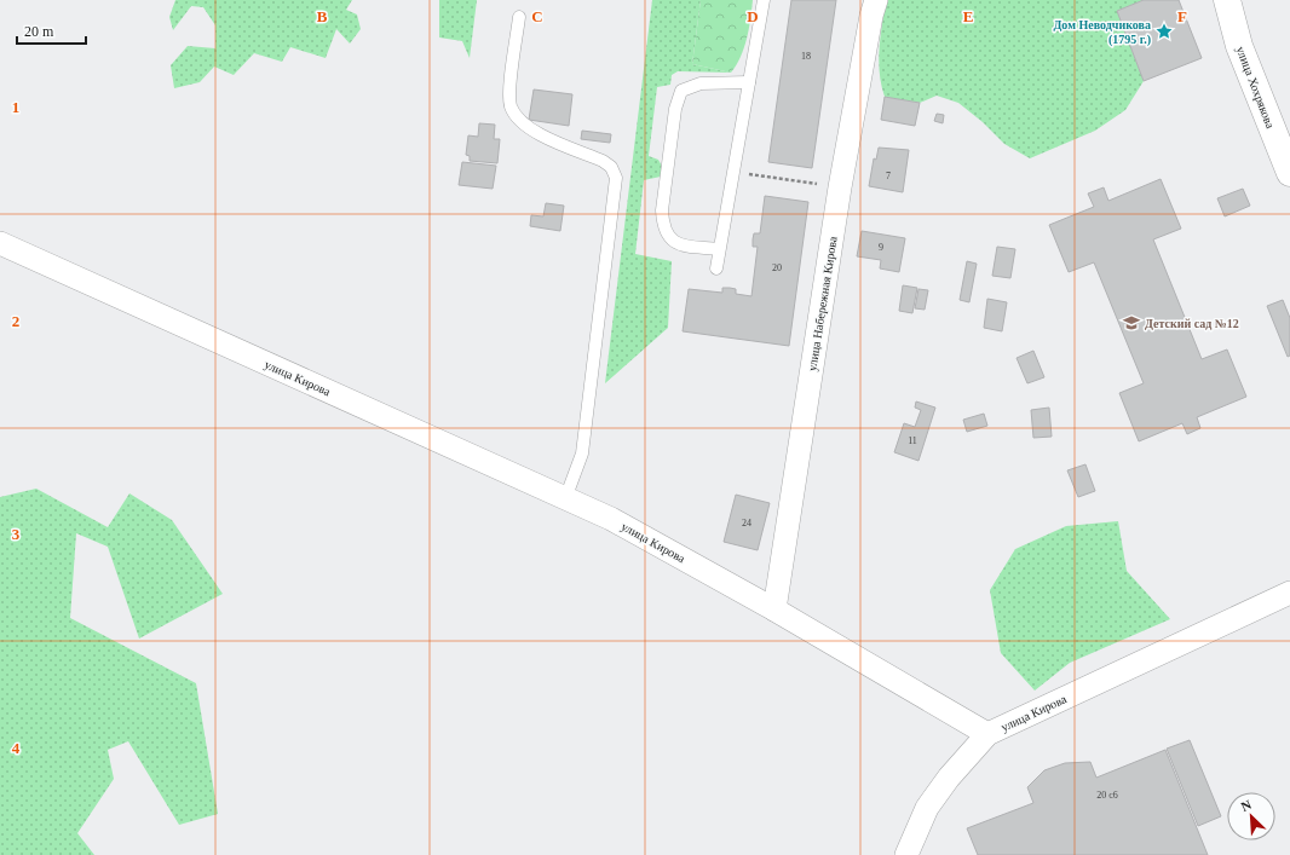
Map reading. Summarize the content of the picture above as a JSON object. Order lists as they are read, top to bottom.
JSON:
{
  "streets": {
    "main road": ["улица Хохрякова"],
    "street": ["улица Набережная Кирова", "улица Кирова"]
  },
  "crossings": [
    ["улица Набережная Кирова", "улица Кирова"]
  ],
  "places": {
    "place": ["Дом Неводчикова (1795 г.)"],
    "school or university": ["Детский сад №12"]
  },
  "house_numbers": [
    "18",
    "7",
    "9",
    "20",
    "11",
    "24",
    "20 с6"
  ],
  "scale_bar": "20 m",
  "north": "top left",
  "grid": {
    "columns": [
      "B",
      "C",
      "D",
      "E",
      "F"
    ],
    "rows": [
      "1",
      "2",
      "3",
      "4"
    ]
  }
}
